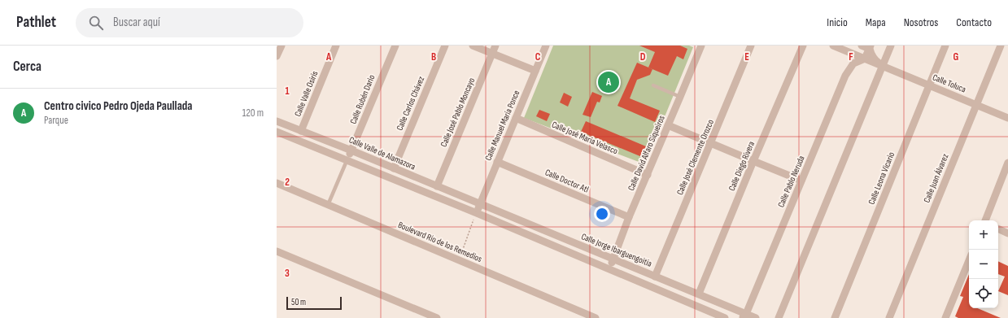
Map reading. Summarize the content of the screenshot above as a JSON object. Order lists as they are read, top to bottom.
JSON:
{
  "streets": {
    "street": [
      "Calle Toluca",
      "Calle Valle Osiris",
      "Calle Rubén Dario",
      "Calle Carlos Chávez",
      "Calle José Pablo Moncayo",
      "Calle Manuel María Ponce",
      "Calle José María Velasco",
      "Calle Valle de Alamazora",
      "Calle David Alfaro Siqueiros",
      "Calle José Clemente Orozco",
      "Calle Diego Rivera",
      "Calle Leona Vicario",
      "Calle Juan Álvarez",
      "Calle Doctor Atl",
      "Calle Pablo Neruda",
      "Boulevard Río de los Remedios",
      "Calle Jorge Ibarguengoitia"
    ]
  },
  "crossings": [
    ["Calle Toluca", "Calle Leona Vicario"],
    ["Calle Toluca", "Calle Juan Álvarez"],
    ["Calle Toluca", "Calle Pablo Neruda"],
    ["Calle Valle Osiris", "Calle Valle de Alamazora"],
    ["Calle Rubén Dario", "Calle Valle de Alamazora"],
    ["Calle Carlos Chávez", "Calle Valle de Alamazora"],
    ["Calle José Pablo Moncayo", "Calle Valle de Alamazora"],
    ["Calle Manuel María Ponce", "Calle José María Velasco"],
    ["Calle Manuel María Ponce", "Calle Valle de Alamazora"],
    ["Calle Manuel María Ponce", "Calle Doctor Atl"],
    ["Calle Manuel María Ponce", "Calle Jorge Ibarguengoitia"],
    ["Calle José María Velasco", "Calle David Alfaro Siqueiros"],
    ["Calle Valle de Alamazora", "Calle Jorge Ibarguengoitia"],
    ["Calle David Alfaro Siqueiros", "Calle Doctor Atl"],
    ["Calle David Alfaro Siqueiros", "Calle Jorge Ibarguengoitia"],
    ["Calle José Clemente Orozco", "Calle Jorge Ibarguengoitia"],
    ["Calle Diego Rivera", "Calle Jorge Ibarguengoitia"],
    ["Calle Pablo Neruda", "Calle Jorge Ibarguengoitia"]
  ],
  "scale_bar": "50 m",
  "page": {
    "header": "Pathlet",
    "search": "Buscar aquí",
    "nav": [
      "Inicio",
      "Mapa",
      "Nosotros",
      "Contacto"
    ],
    "heading": "Cerca",
    "pins": "A",
    "list": [
      {
        "mark": "A",
        "name": "Centro civico Pedro Ojeda Paullada",
        "note": "Parque",
        "value": "120 m"
      }
    ],
    "map_buttons": ["+", "−"],
    "scale": "50 m"
  },
  "grid": {
    "columns": [
      "A",
      "B",
      "C",
      "D",
      "E",
      "F",
      "G"
    ],
    "rows": ["1", "2", "3"]
  }
}
